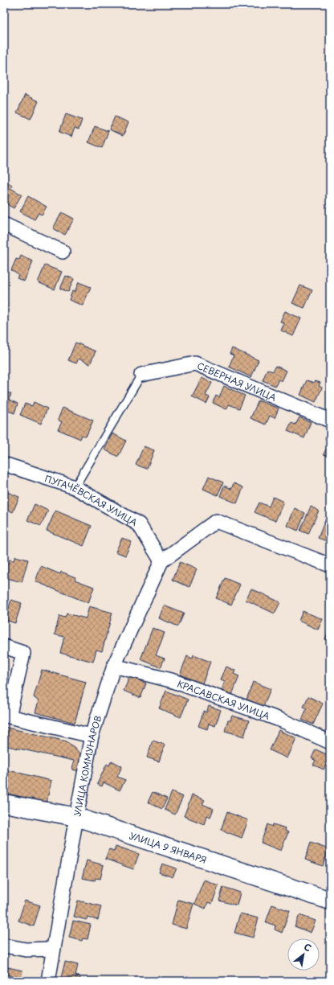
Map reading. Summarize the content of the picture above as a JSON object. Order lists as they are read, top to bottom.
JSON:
{
  "streets": {
    "street": [
      "СЕВЕРНАЯ УЛИЦА",
      "ПУГАЧЁВСКАЯ УЛИЦА",
      "КРАСАВСКАЯ УЛИЦА",
      "УЛИЦА КОММУНАРОВ",
      "УЛИЦА 9 ЯНВАРЯ"
    ]
  },
  "crossings": [
    ["ПУГАЧЁВСКАЯ УЛИЦА", "УЛИЦА КОММУНАРОВ"],
    ["КРАСАВСКАЯ УЛИЦА", "УЛИЦА КОММУНАРОВ"],
    ["УЛИЦА КОММУНАРОВ", "УЛИЦА 9 ЯНВАРЯ"]
  ],
  "north": "top right"
}
